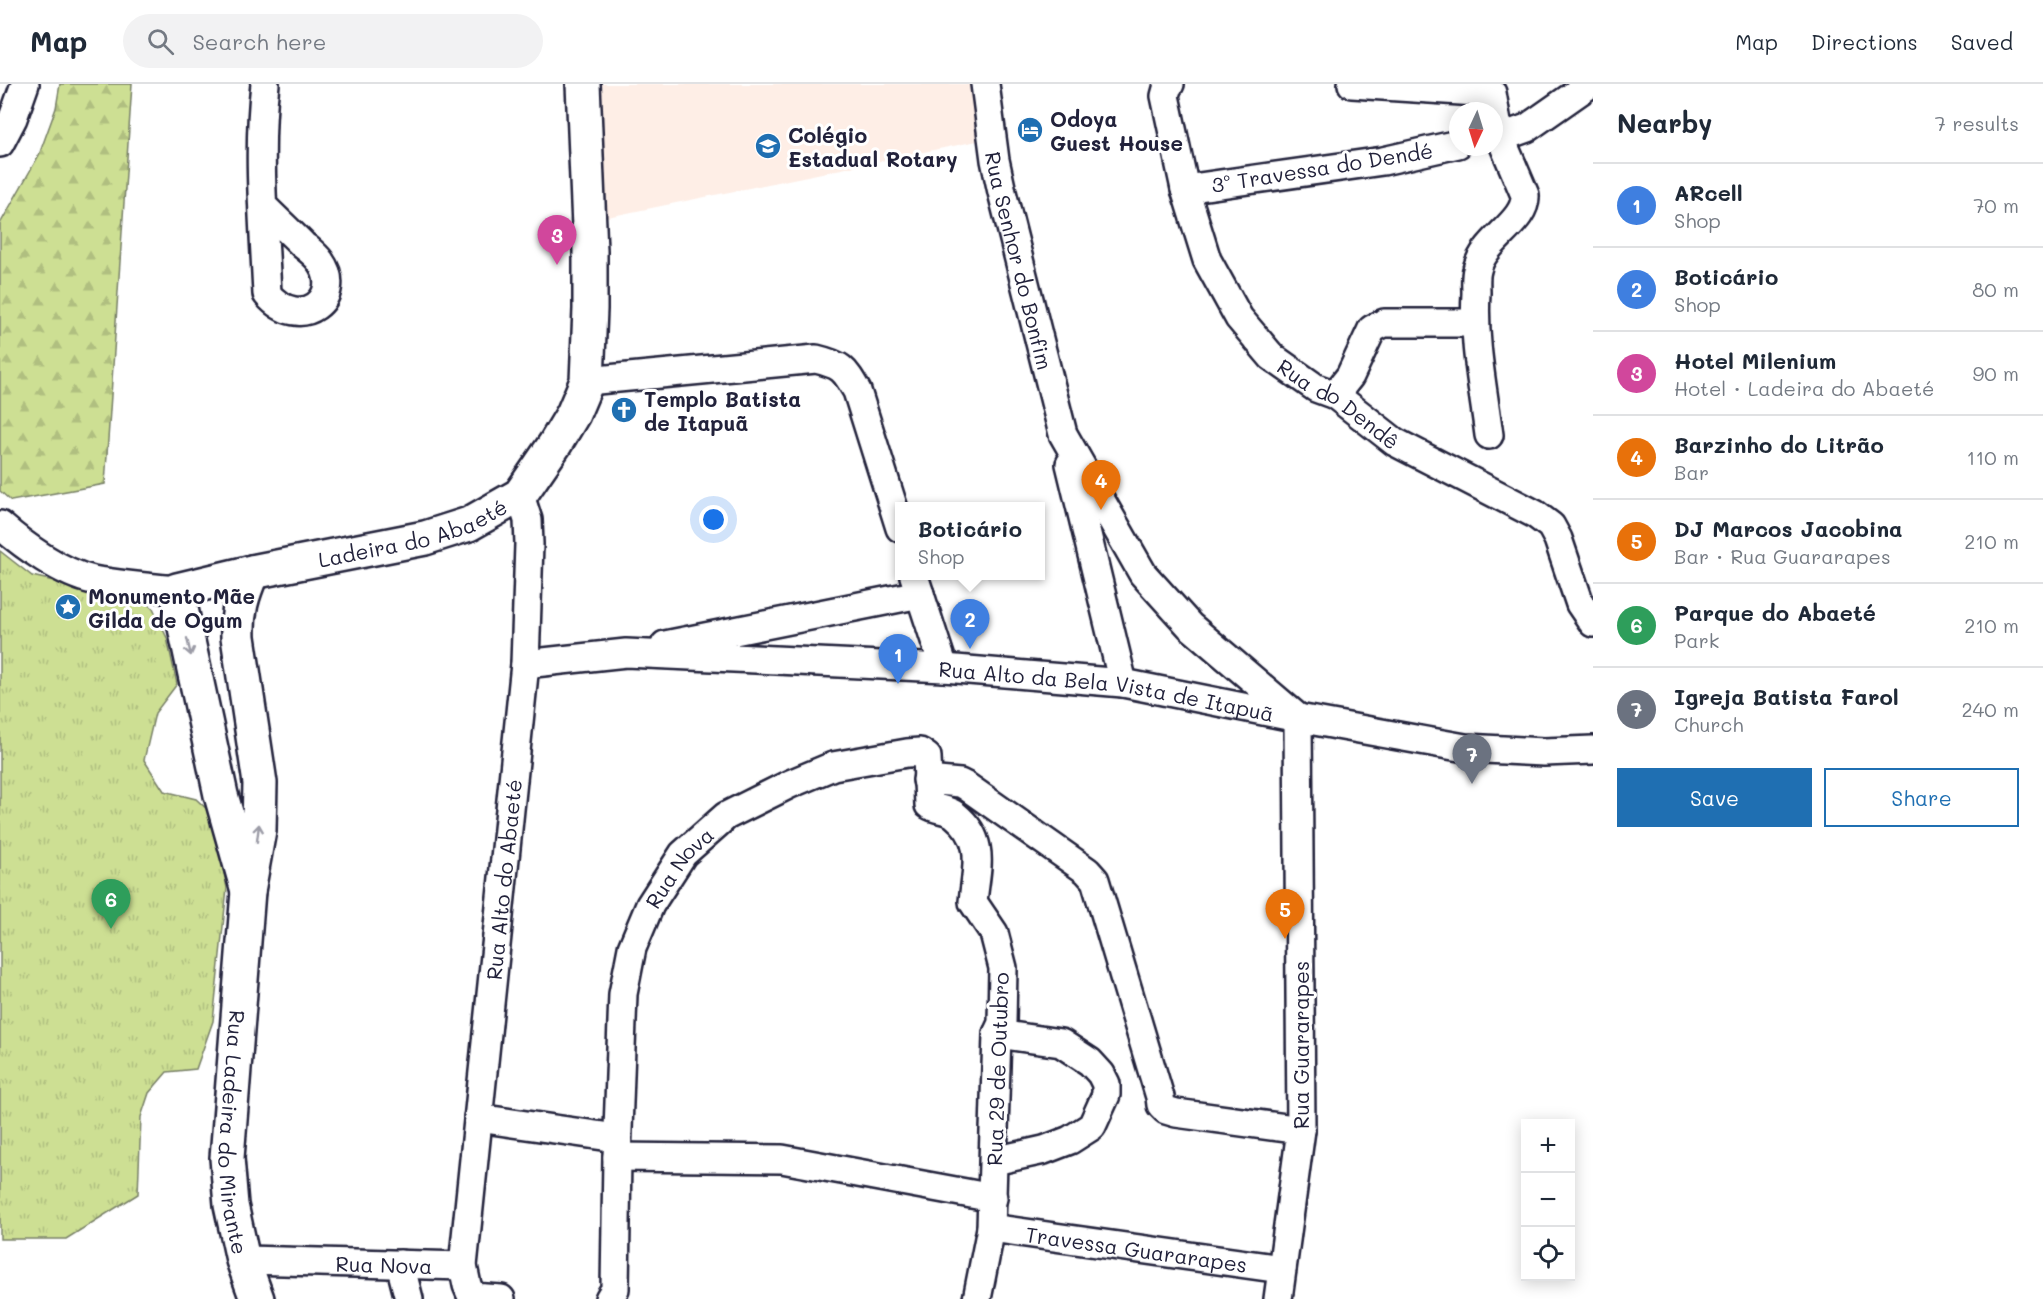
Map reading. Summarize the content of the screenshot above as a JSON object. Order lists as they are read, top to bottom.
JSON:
{
  "streets": {
    "street": [
      "3º Travessa do Dendé",
      "Rua Senhor do Bonfim",
      "Rua do Dendê",
      "Ladeira do Abaeté",
      "Rua Alto da Bela Vista de Itapuã",
      "Rua Nova",
      "Rua Alto do Abaeté",
      "Rua Guararapes",
      "Rua 29 de Outubro",
      "Rua Ladeira do Mirante",
      "Travessa Guararapes"
    ]
  },
  "crossings": [
    ["3º Travessa do Dendé", "Rua do Dendê"],
    ["Rua Senhor do Bonfim", "Rua Alto da Bela Vista de Itapuã"],
    ["Rua Senhor do Bonfim", "Rua Guararapes"],
    ["Ladeira do Abaeté", "Rua Alto do Abaeté"],
    ["Ladeira do Abaeté", "Rua Ladeira do Mirante"],
    ["Rua Alto da Bela Vista de Itapuã", "Rua Alto do Abaeté"],
    ["Rua Alto da Bela Vista de Itapuã", "Rua Guararapes"],
    ["Rua Nova", "Rua Alto do Abaeté"],
    ["Rua Nova", "Rua Guararapes"],
    ["Rua Nova", "Rua 29 de Outubro"],
    ["Rua Nova", "Rua Ladeira do Mirante"],
    ["Rua Guararapes", "Travessa Guararapes"],
    ["Rua 29 de Outubro", "Travessa Guararapes"]
  ],
  "places": {
    "hotel": ["Odoya Guest House"],
    "school or university": ["Colégio Estadual Rotary"],
    "church": ["Templo Batista de Itapuã"],
    "place": ["Monumento Mãe Gilda de Ogum"]
  },
  "north": "bottom",
  "page": {
    "header": "Map",
    "search": "Search here",
    "nav": ["Map", "Directions", "Saved"],
    "heading": ["Nearby", "7 results"],
    "list": [
      {
        "mark": "1",
        "name": "ARcell",
        "note": "Shop",
        "value": "70 m"
      },
      {
        "mark": "2",
        "name": "Boticário",
        "note": "Shop",
        "value": "80 m"
      },
      {
        "mark": "3",
        "name": "Hotel Milenium",
        "note": "Hotel · Ladeira do Abaeté",
        "value": "90 m"
      },
      {
        "mark": "4",
        "name": "Barzinho do Litrão",
        "note": "Bar",
        "value": "110 m"
      },
      {
        "mark": "5",
        "name": "DJ Marcos Jacobina",
        "note": "Bar · Rua Guararapes",
        "value": "210 m"
      },
      {
        "mark": "6",
        "name": "Parque do Abaeté",
        "note": "Park",
        "value": "210 m"
      },
      {
        "mark": "7",
        "name": "Igreja Batista Farol",
        "note": "Church",
        "value": "240 m"
      }
    ],
    "pins": [
      "3",
      "4",
      "2",
      "1",
      "7",
      "6",
      "5"
    ],
    "popup": ["Boticário", "Shop"],
    "buttons": ["Save", "Share"],
    "map_buttons": ["+", "−"]
  }
}
